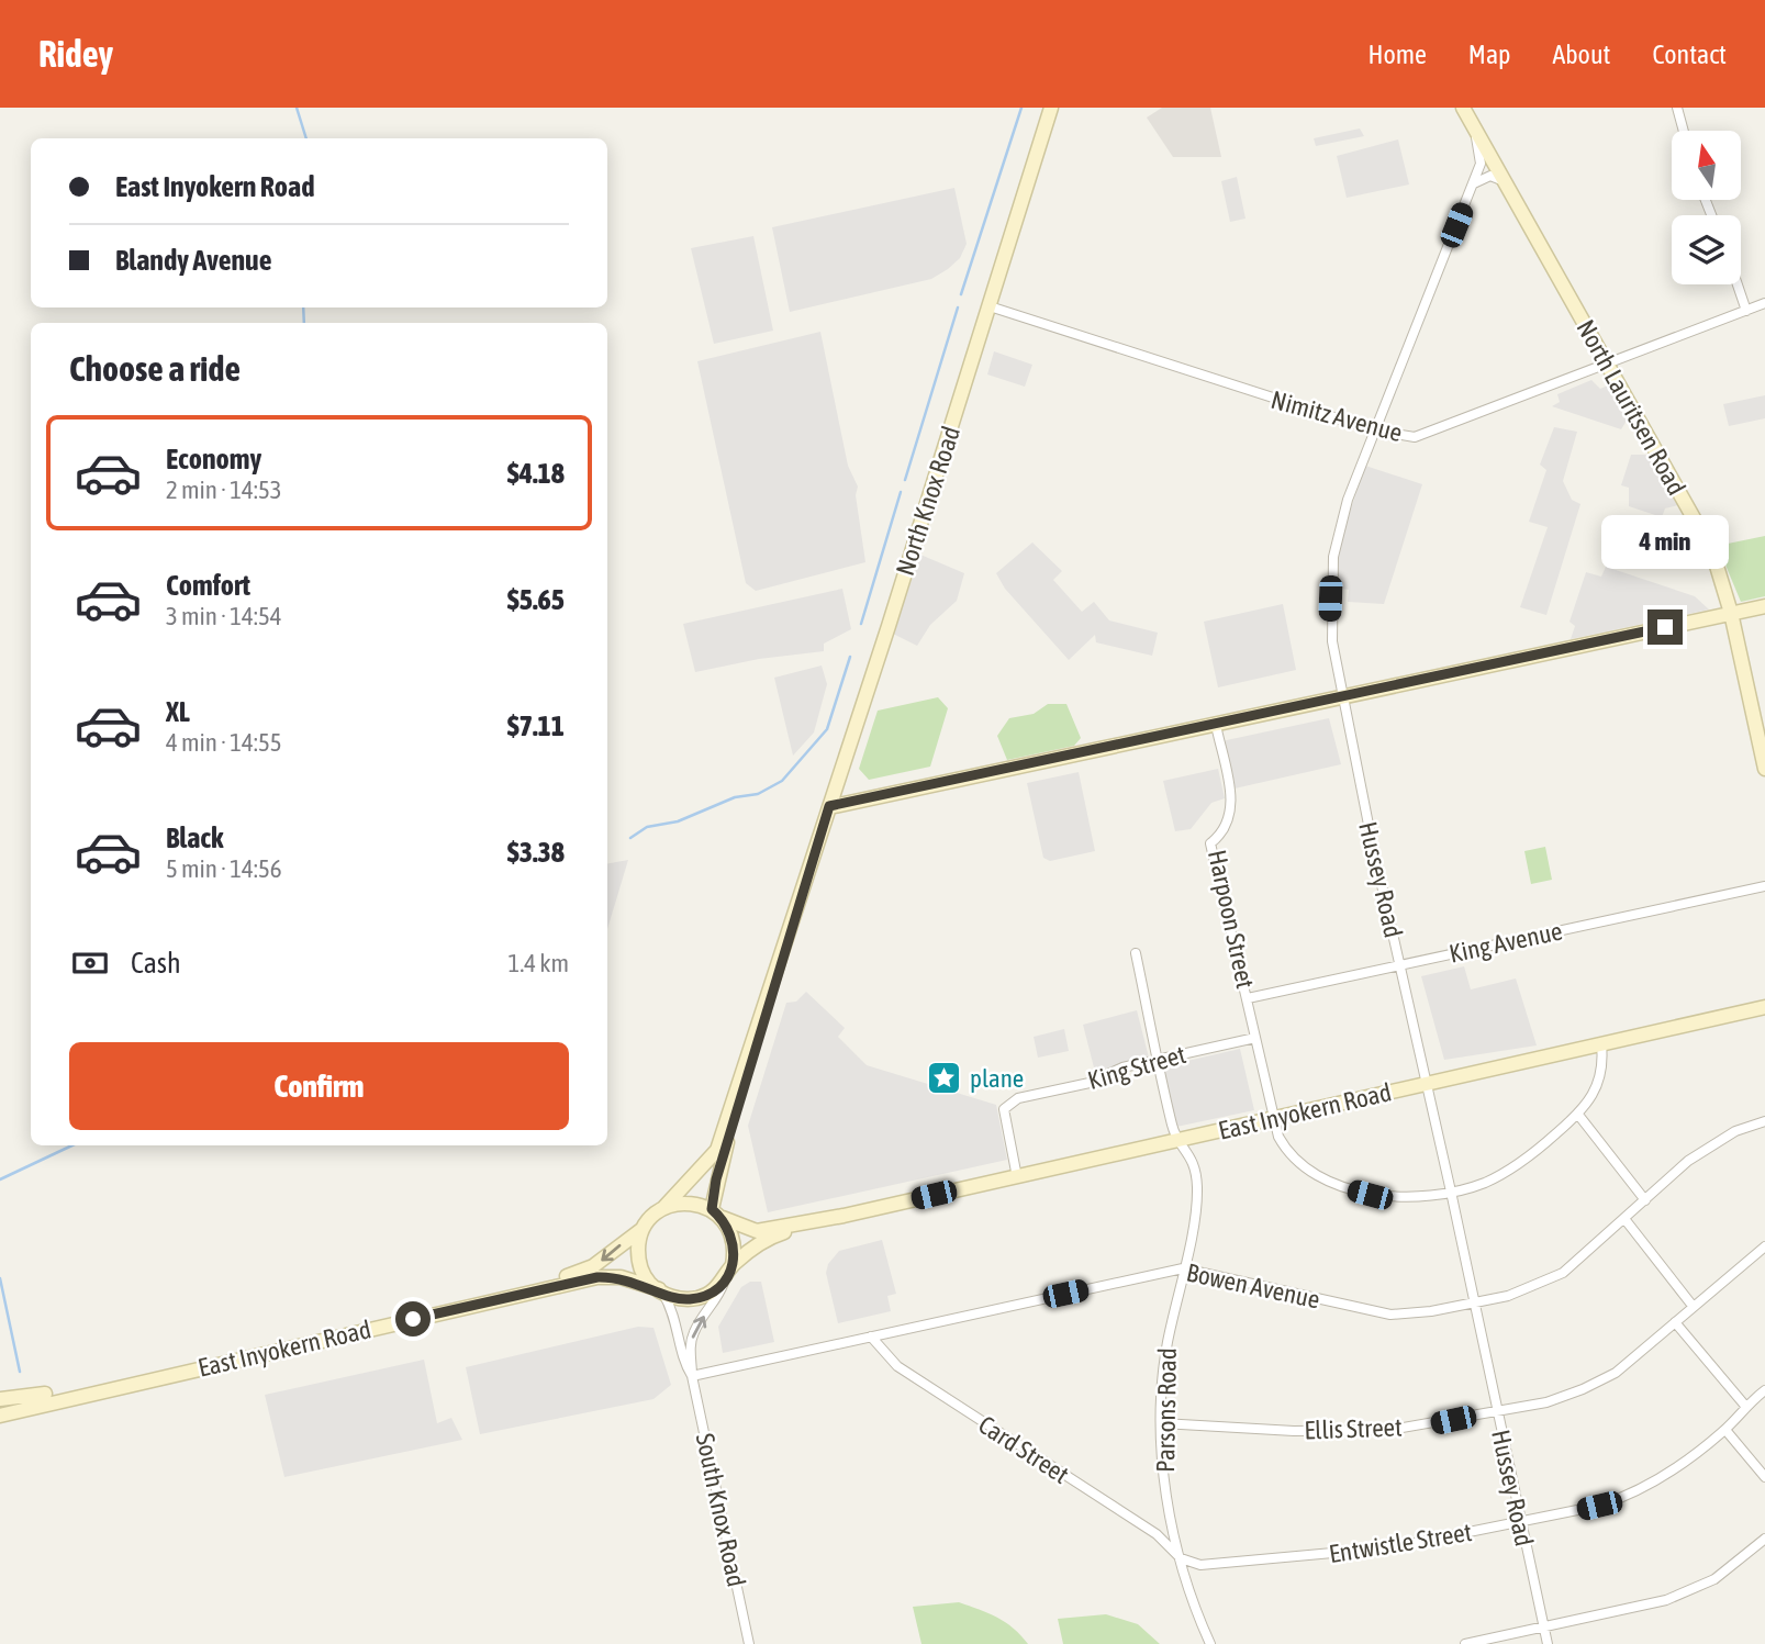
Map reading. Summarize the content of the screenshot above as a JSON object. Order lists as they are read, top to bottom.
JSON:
{
  "streets": {
    "street": [
      "North Lauritsen Road",
      "Nimitz Avenue",
      "North Knox Road",
      "Hussey Road",
      "Harpoon Street",
      "King Avenue",
      "King Street",
      "East Inyokern Road",
      "Bowen Avenue",
      "Parsons Road",
      "Ellis Street",
      "Card Street",
      "South Knox Road",
      "Entwistle Street"
    ]
  },
  "crossings": [
    ["North Lauritsen Road", "Nimitz Avenue"],
    ["North Lauritsen Road", "Hussey Road"],
    ["Nimitz Avenue", "North Knox Road"],
    ["Nimitz Avenue", "Hussey Road"],
    ["North Knox Road", "East Inyokern Road"],
    ["North Knox Road", "South Knox Road"],
    ["Hussey Road", "Harpoon Street"],
    ["Hussey Road", "King Avenue"],
    ["Hussey Road", "East Inyokern Road"],
    ["Hussey Road", "Bowen Avenue"],
    ["Hussey Road", "Ellis Street"],
    ["Hussey Road", "Entwistle Street"],
    ["Harpoon Street", "King Avenue"],
    ["Harpoon Street", "King Street"],
    ["Harpoon Street", "East Inyokern Road"],
    ["King Street", "East Inyokern Road"],
    ["King Street", "Parsons Road"],
    ["East Inyokern Road", "Parsons Road"],
    ["East Inyokern Road", "South Knox Road"],
    ["Bowen Avenue", "Parsons Road"],
    ["Bowen Avenue", "Card Street"],
    ["Bowen Avenue", "South Knox Road"],
    ["Parsons Road", "Ellis Street"],
    ["Parsons Road", "Card Street"],
    ["Parsons Road", "Entwistle Street"],
    ["Card Street", "Entwistle Street"]
  ],
  "places": {
    "place": ["plane"]
  },
  "north": "top",
  "page": {
    "header": "Ridey",
    "nav": [
      "Home",
      "Map",
      "About",
      "Contact"
    ],
    "banner": ["East Inyokern Road", "Blandy Avenue"],
    "heading": "Choose a ride",
    "list": [
      {
        "name": "Economy",
        "note": "2 min · 14:53",
        "value": "$4.18"
      },
      {
        "name": "Comfort",
        "note": "3 min · 14:54",
        "value": "$5.65"
      },
      {
        "name": "XL",
        "note": "4 min · 14:55",
        "value": "$7.11"
      },
      {
        "name": "Black",
        "note": "5 min · 14:56",
        "value": "$3.38"
      }
    ],
    "bubble": "4 min",
    "pay": ["Cash", "1.4 km"],
    "buttons": "Confirm"
  }
}
